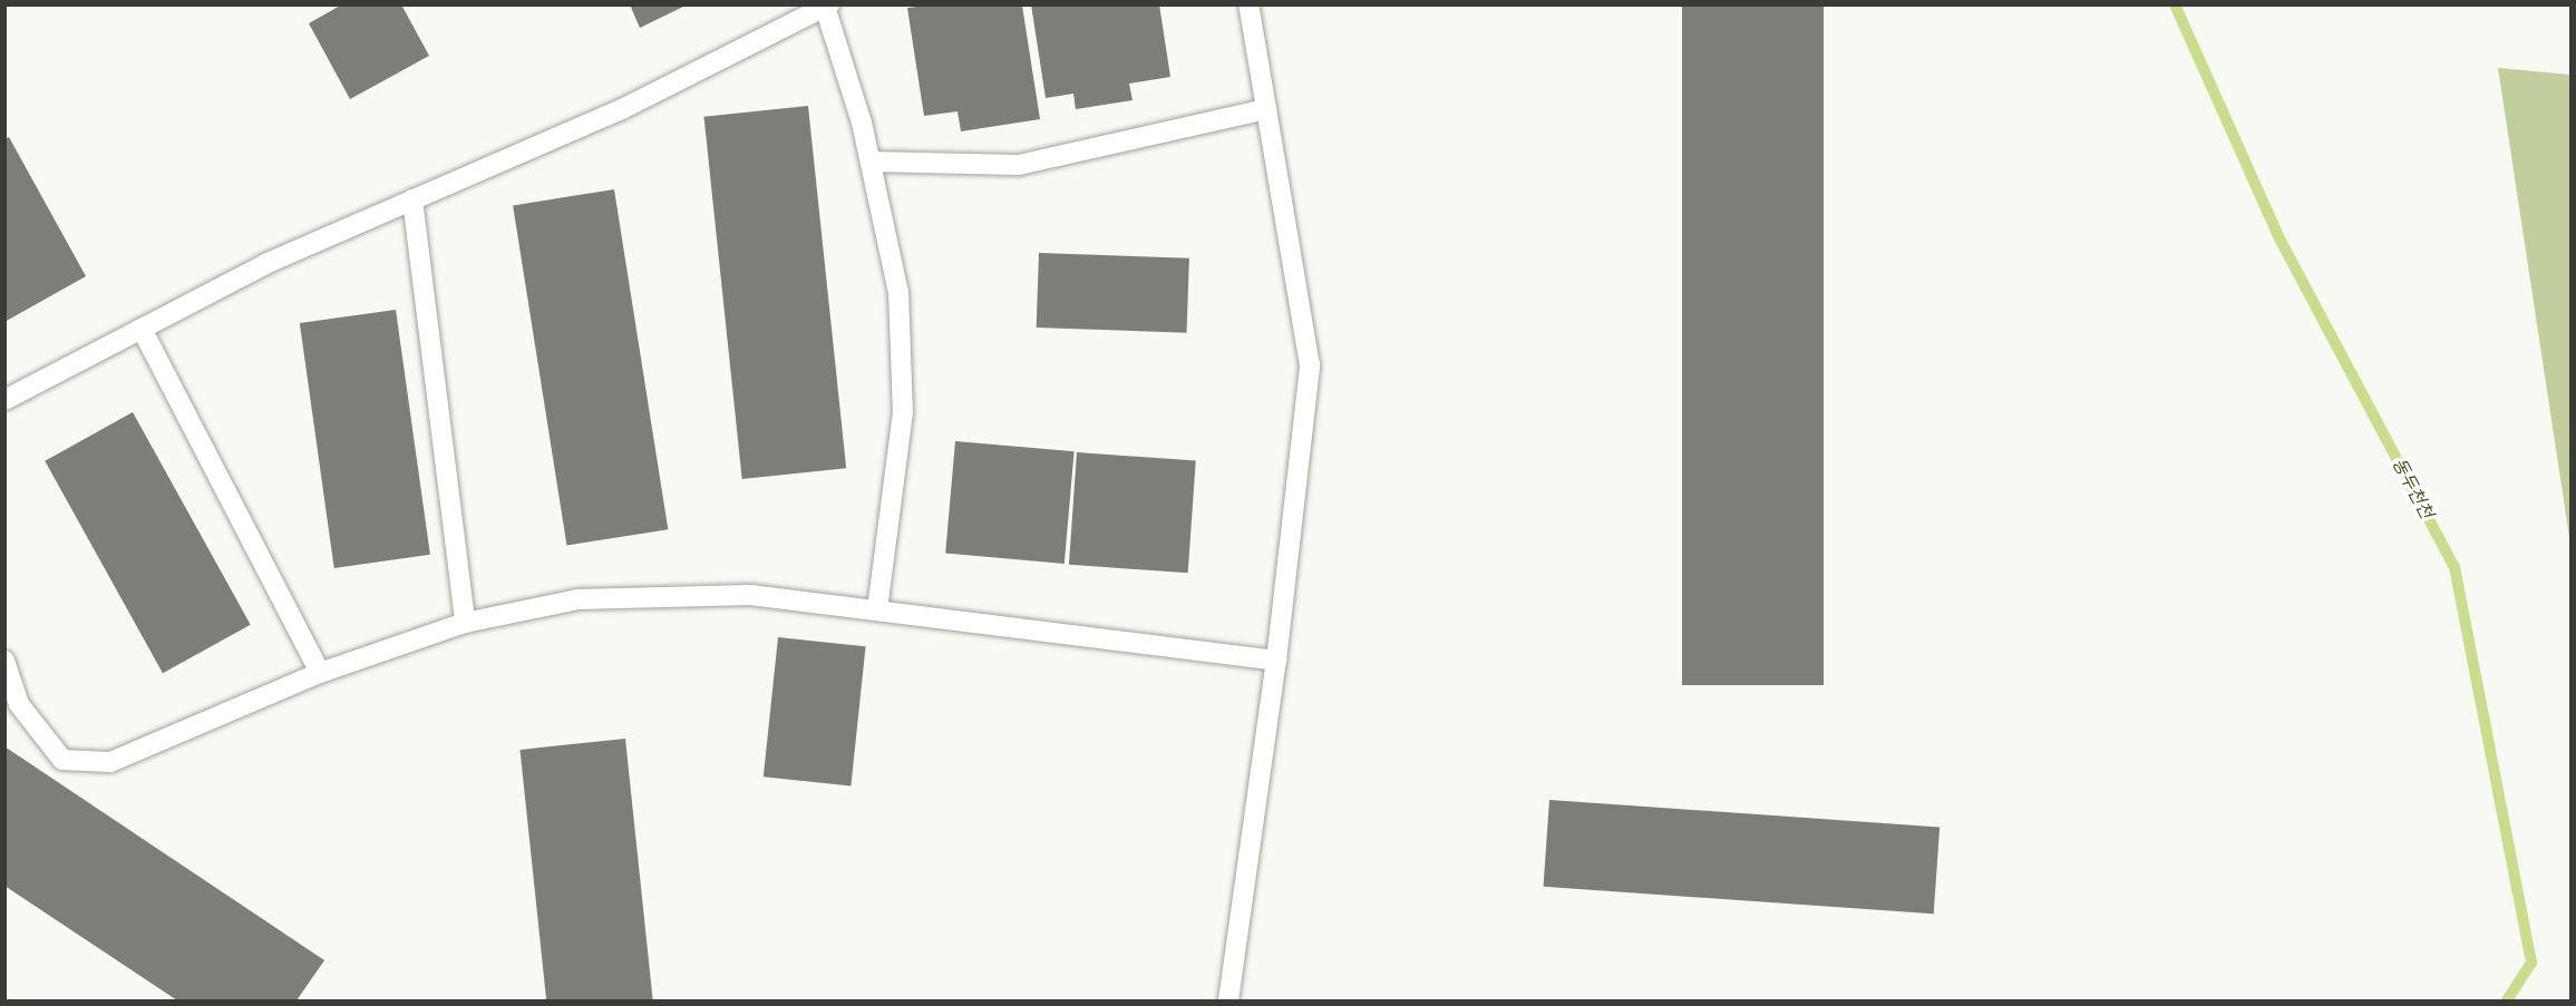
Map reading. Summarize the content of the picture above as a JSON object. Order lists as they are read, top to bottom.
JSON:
{
  "water": ["동두천천"]
}
